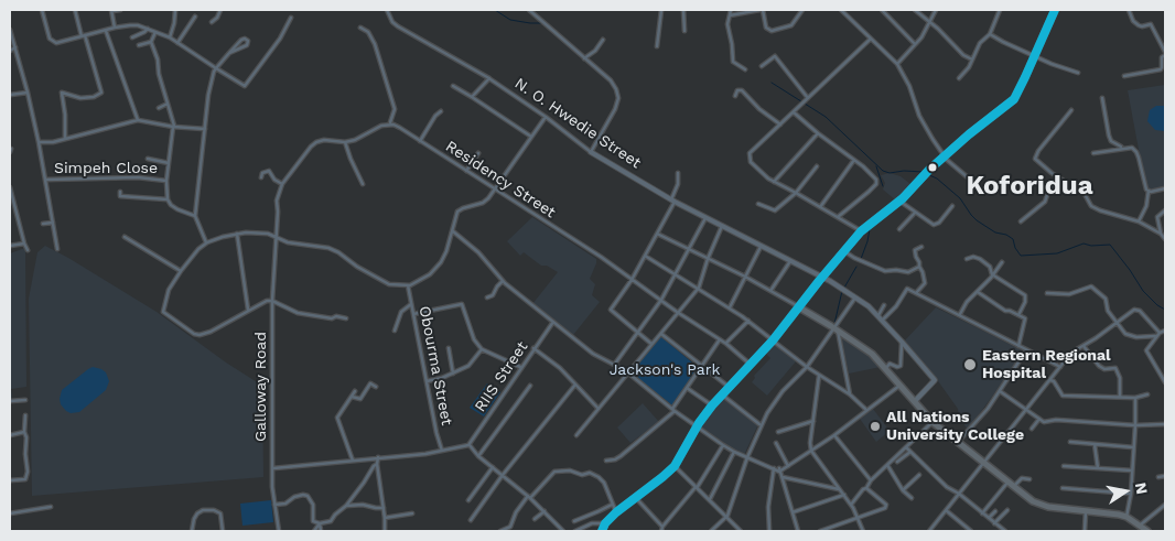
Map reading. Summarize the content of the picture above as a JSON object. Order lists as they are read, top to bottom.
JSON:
{
  "streets": {
    "street": [
      "N. O. Hwedie Street",
      "Simpeh Close",
      "Residency Street",
      "Obourma Street",
      "RIIS Street",
      "Galloway Road"
    ]
  },
  "crossings": [
    ["Residency Street", "Galloway Road"]
  ],
  "districts": ["Koforidua"],
  "parks": ["Jackson's Park"],
  "places": ["Eastern Regional Hospital", "All Nations University College"],
  "north": "right"
}
